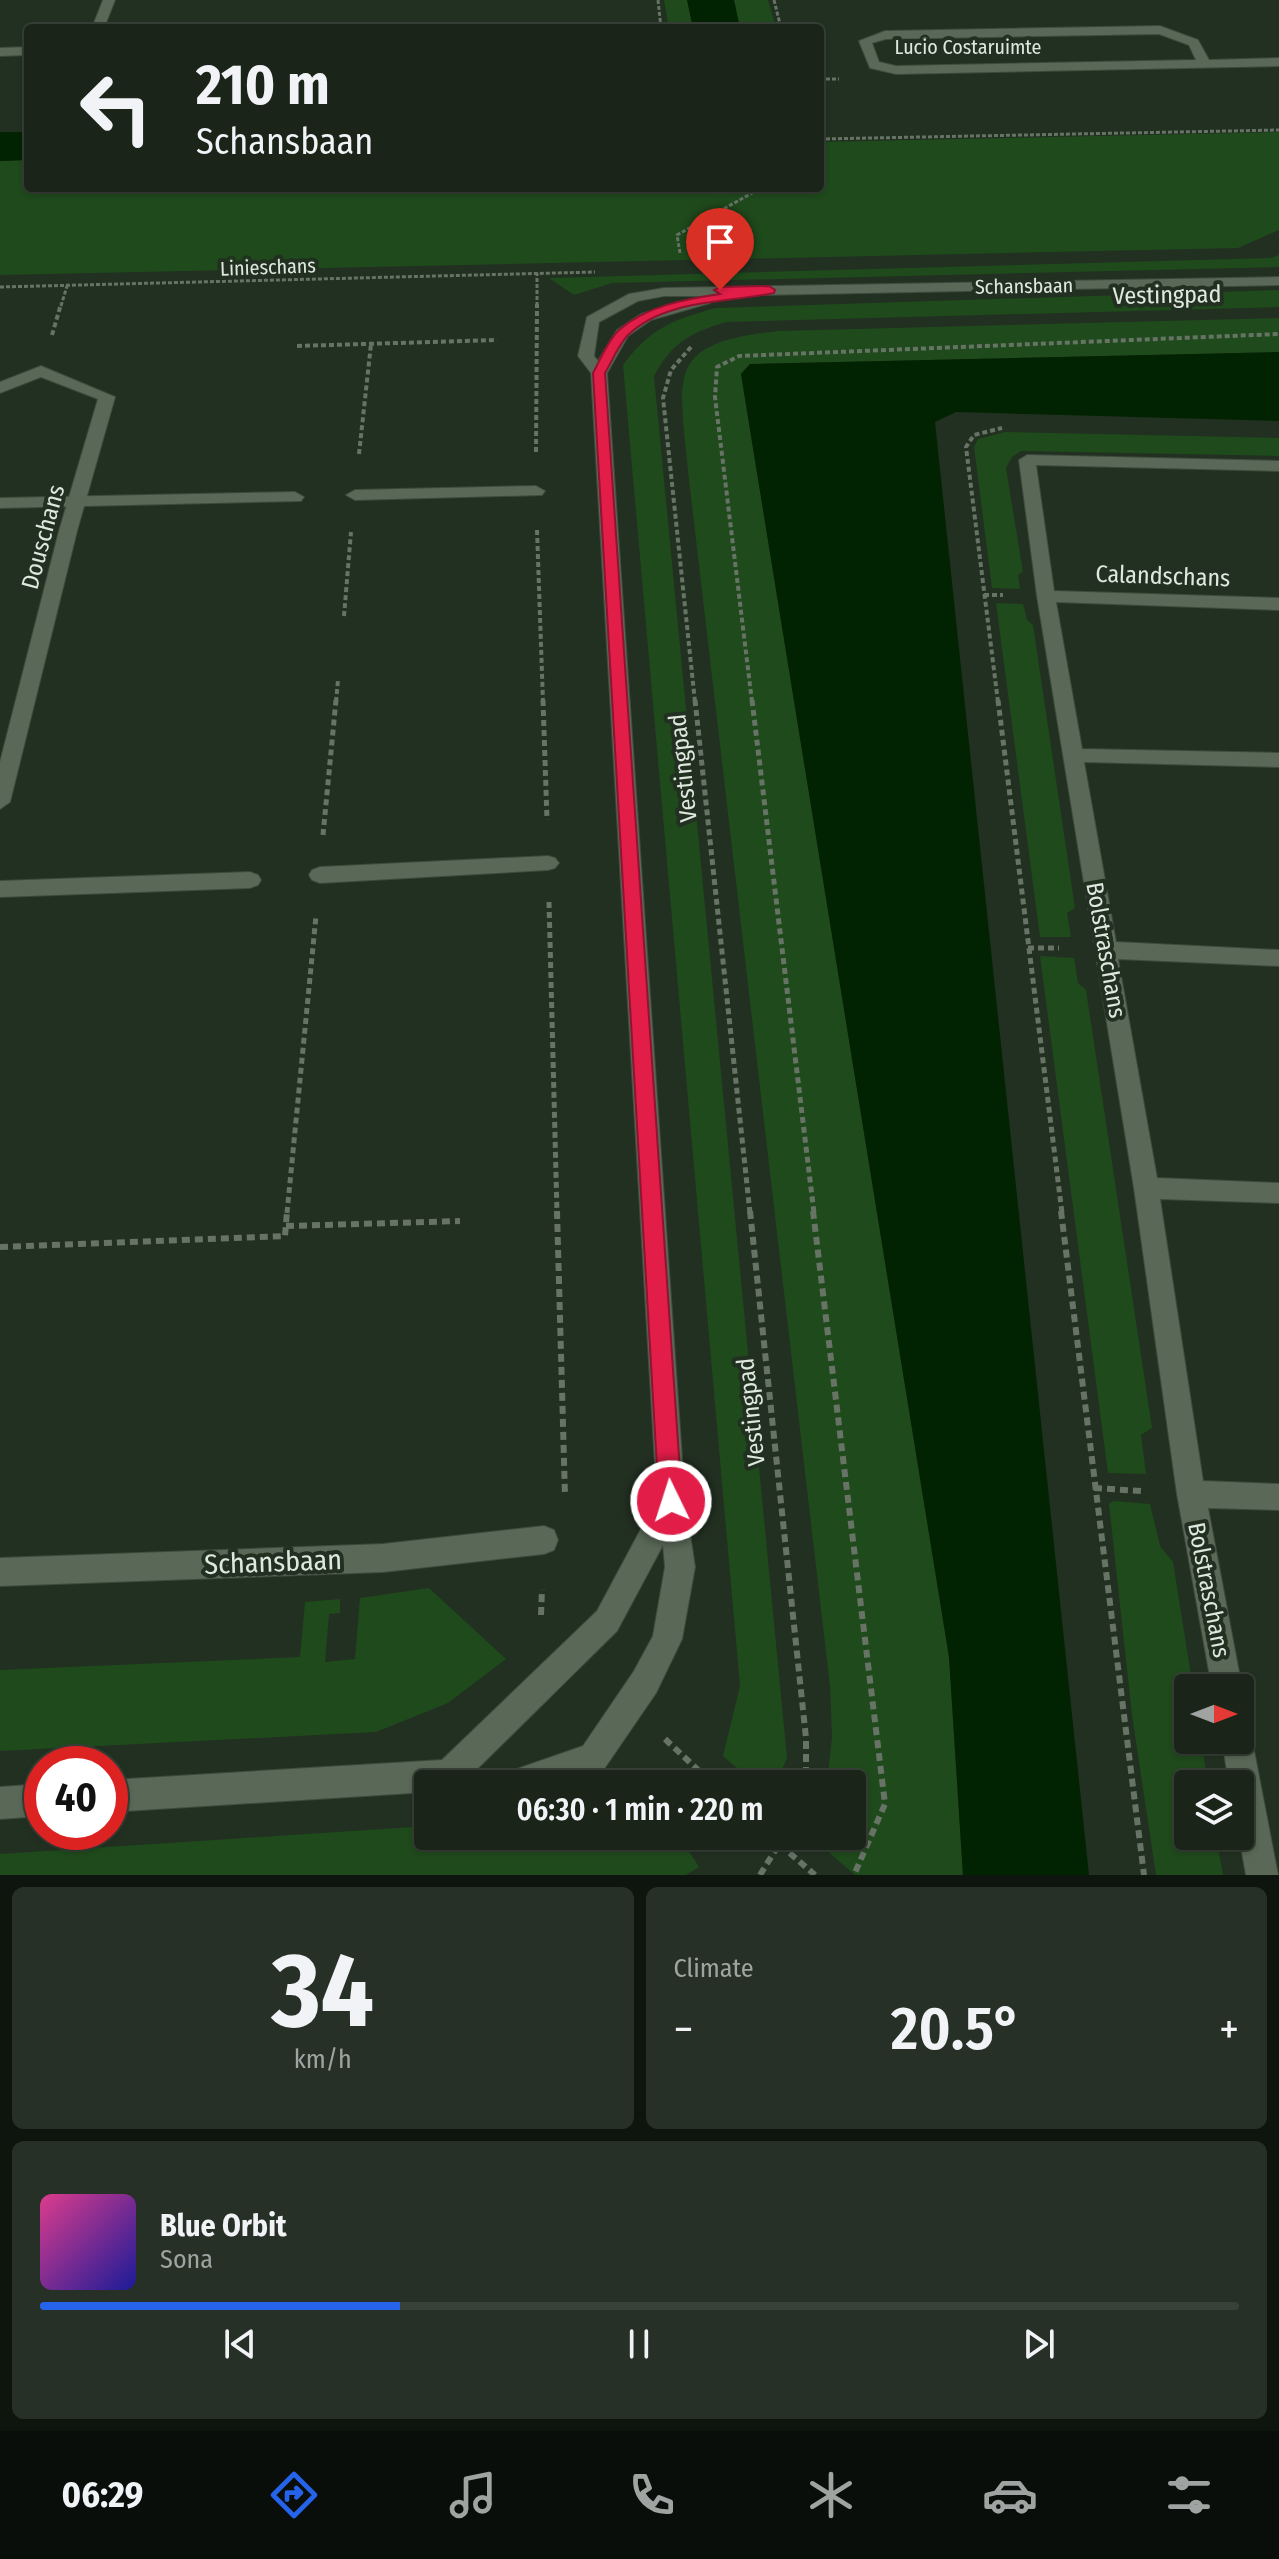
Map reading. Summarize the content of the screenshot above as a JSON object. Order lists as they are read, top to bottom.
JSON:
{
  "streets": {
    "street": [
      "Lucio Costaruimte",
      "Schansbaan",
      "Douschans",
      "Calandschans",
      "Bolstraschans"
    ],
    "path": ["Linieschans", "Vestingpad"]
  },
  "crossings": [
    ["Calandschans", "Bolstraschans"]
  ],
  "north": "right",
  "page": {
    "turn": ["210 m", "Schansbaan"],
    "limit": "40",
    "trip": "06:30 · 1 min · 220 m",
    "tile": [
      ["34", "km/h"],
      "Climate"
    ],
    "heat": ["−", "20.5°", "+"],
    "song": ["Blue Orbit", "Sona"],
    "tabs": "06:29"
  }
}
